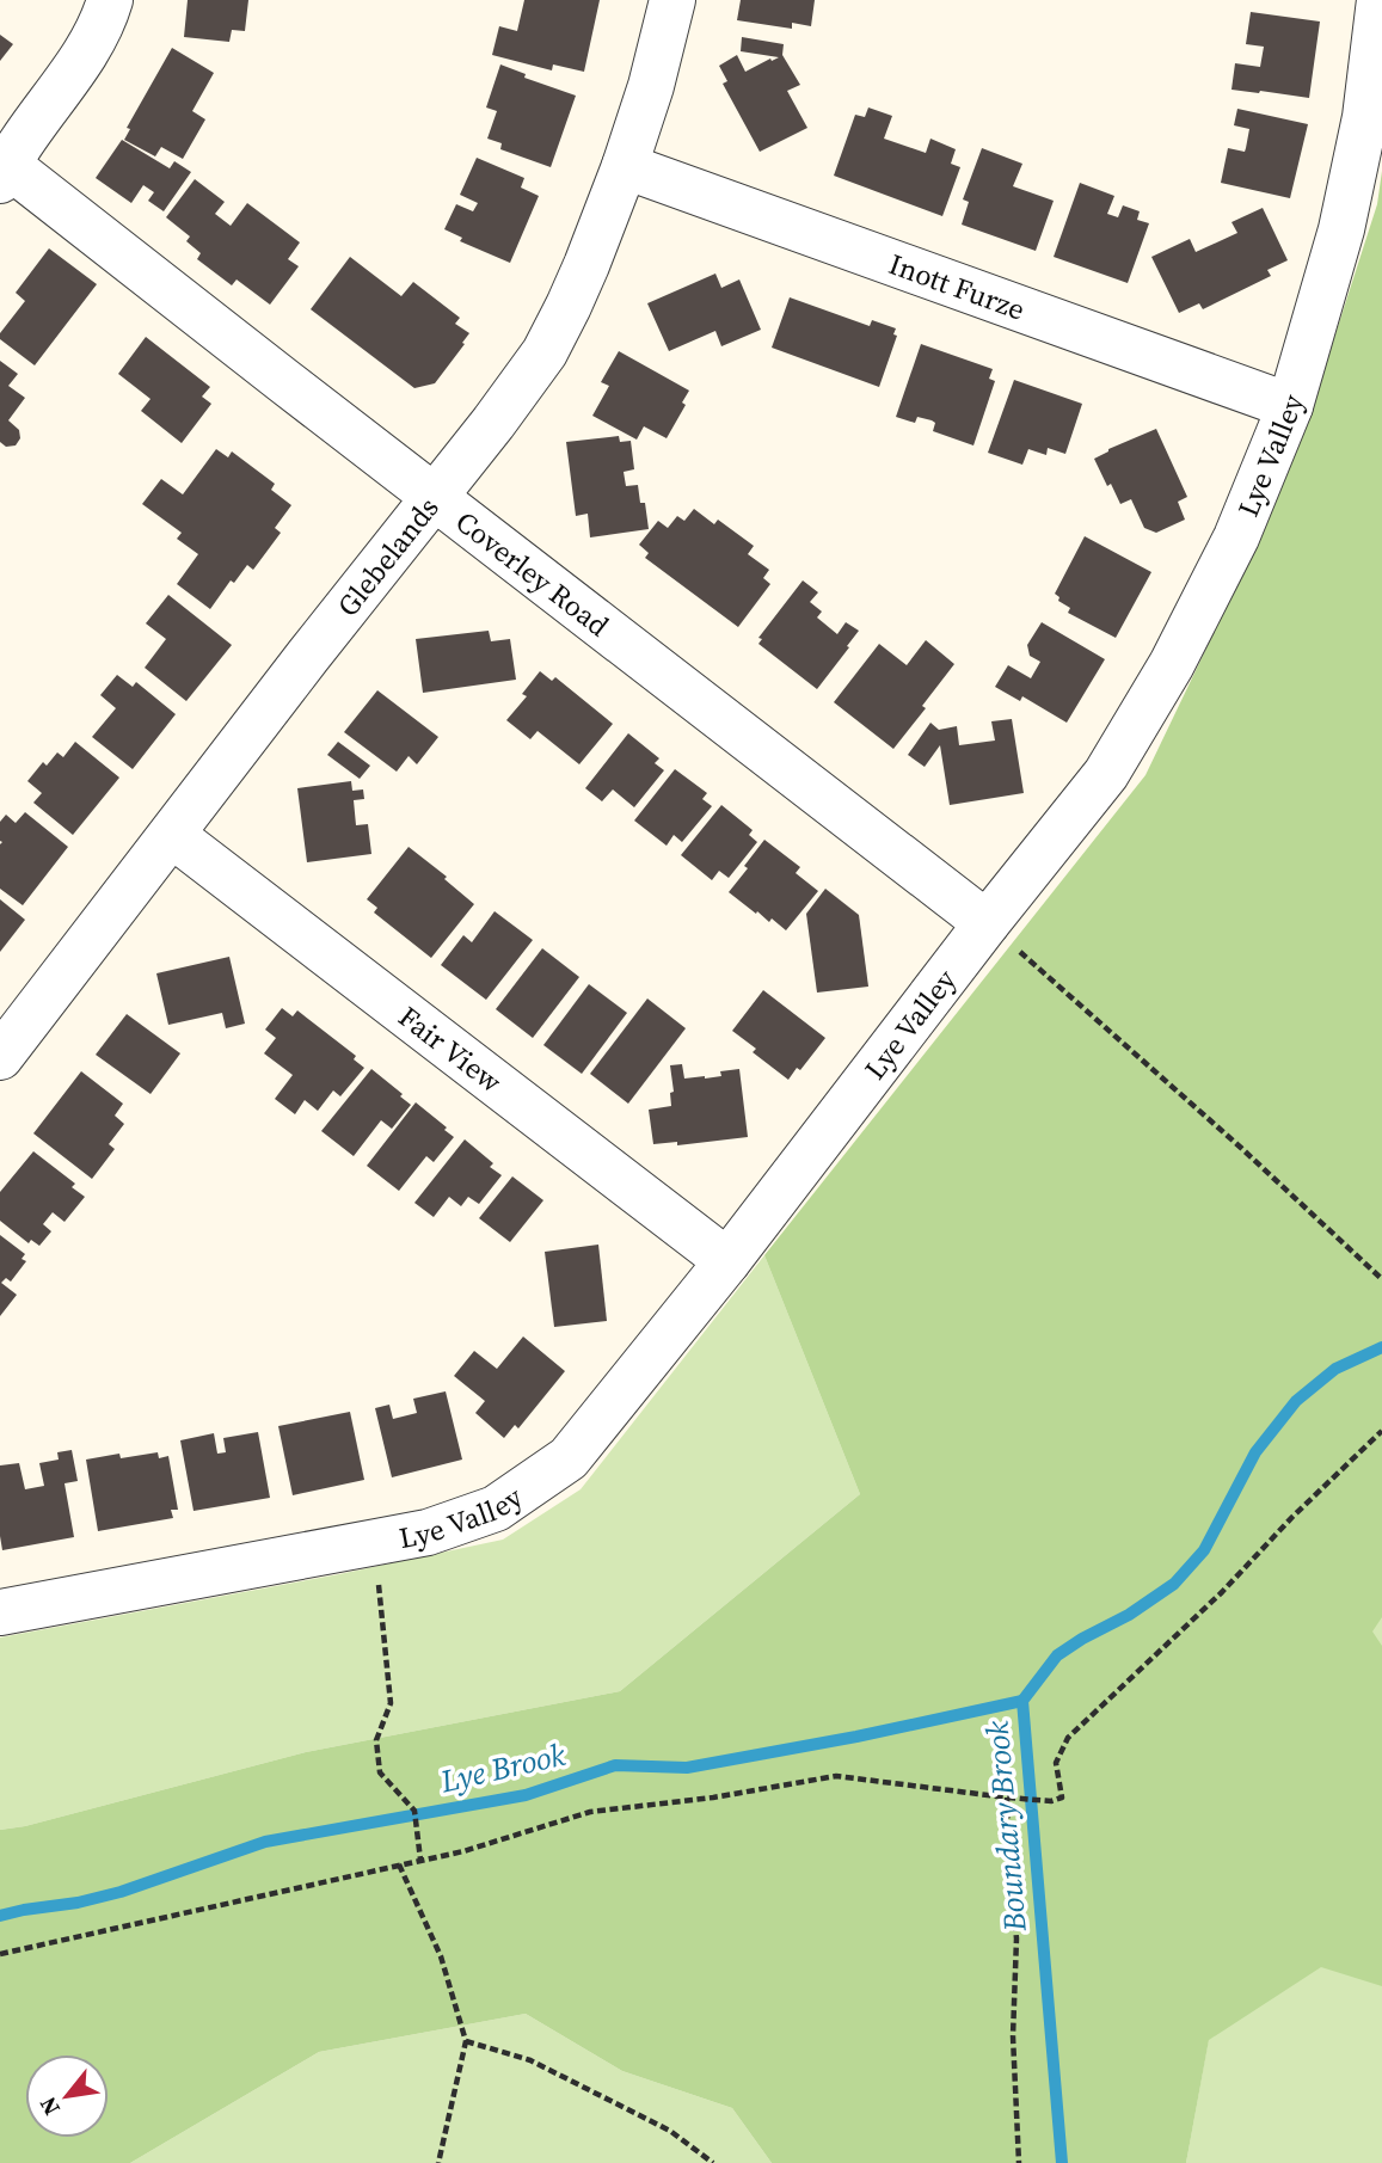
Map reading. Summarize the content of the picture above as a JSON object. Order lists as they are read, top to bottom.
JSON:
{
  "streets": {
    "street": [
      "Inott Furze",
      "Lye Valley",
      "Glebelands",
      "Coverley Road",
      "Fair View"
    ]
  },
  "crossings": [
    ["Inott Furze", "Lye Valley"],
    ["Inott Furze", "Glebelands"],
    ["Lye Valley", "Coverley Road"],
    ["Lye Valley", "Fair View"],
    ["Glebelands", "Coverley Road"],
    ["Glebelands", "Fair View"]
  ],
  "water": ["Lye Brook", "Boundary Brook"],
  "north": "bottom left"
}
